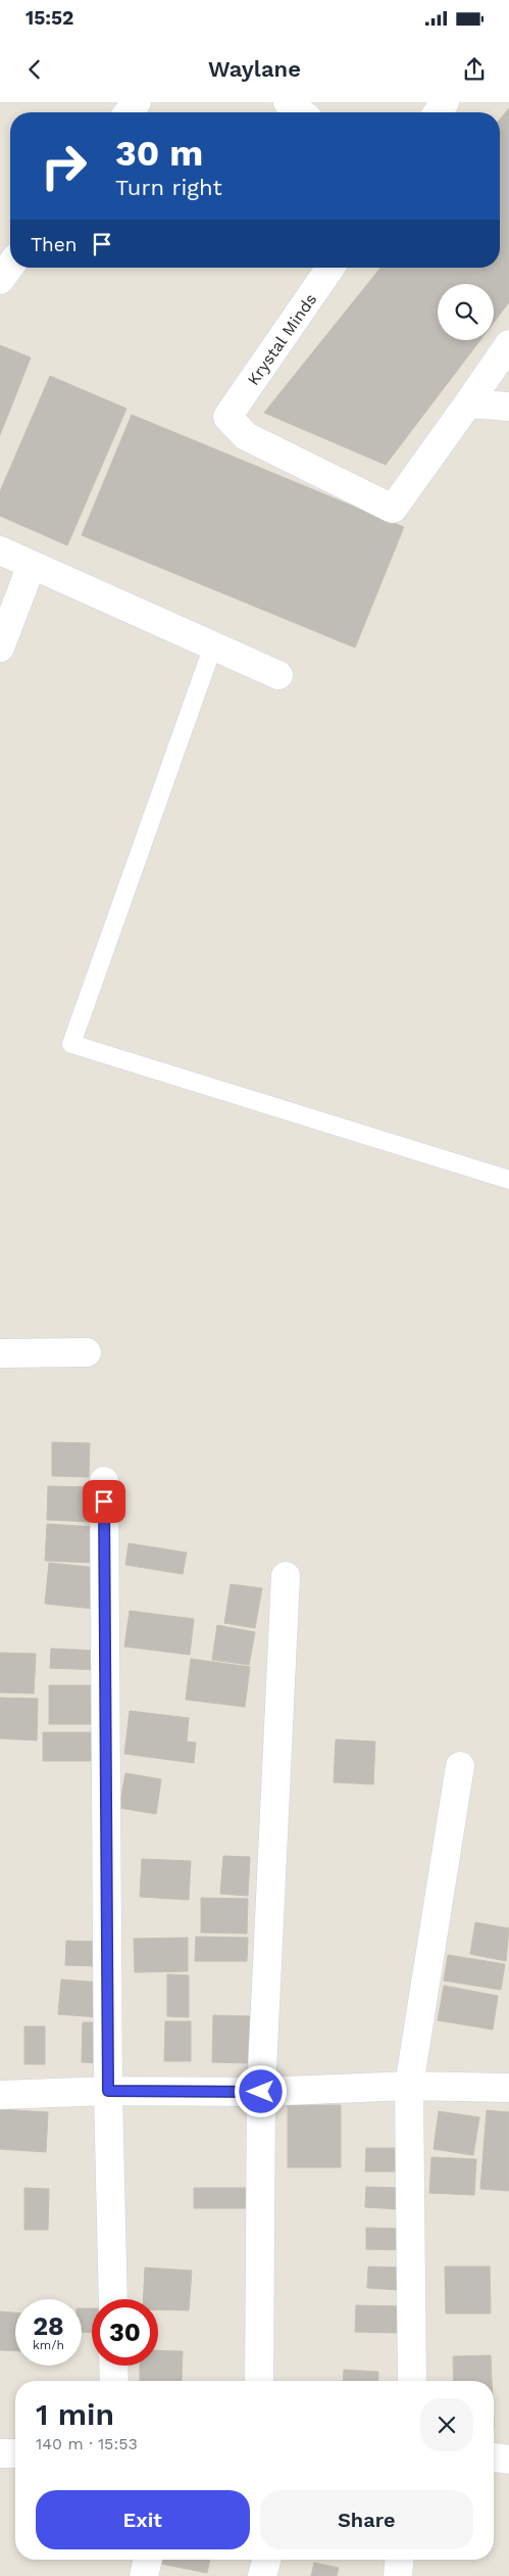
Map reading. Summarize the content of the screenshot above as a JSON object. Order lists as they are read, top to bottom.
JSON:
{
  "streets": {
    "street": ["Krystal Minds"]
  },
  "page": {
    "status": "15:52",
    "header": "Waylane",
    "turn": ["30 m", "Turn right"],
    "then": "Then",
    "speed": "28 km/h",
    "limit": "30",
    "heading": ["1 min", "140 m · 15:53"],
    "buttons": ["Exit", "Share"]
  }
}
